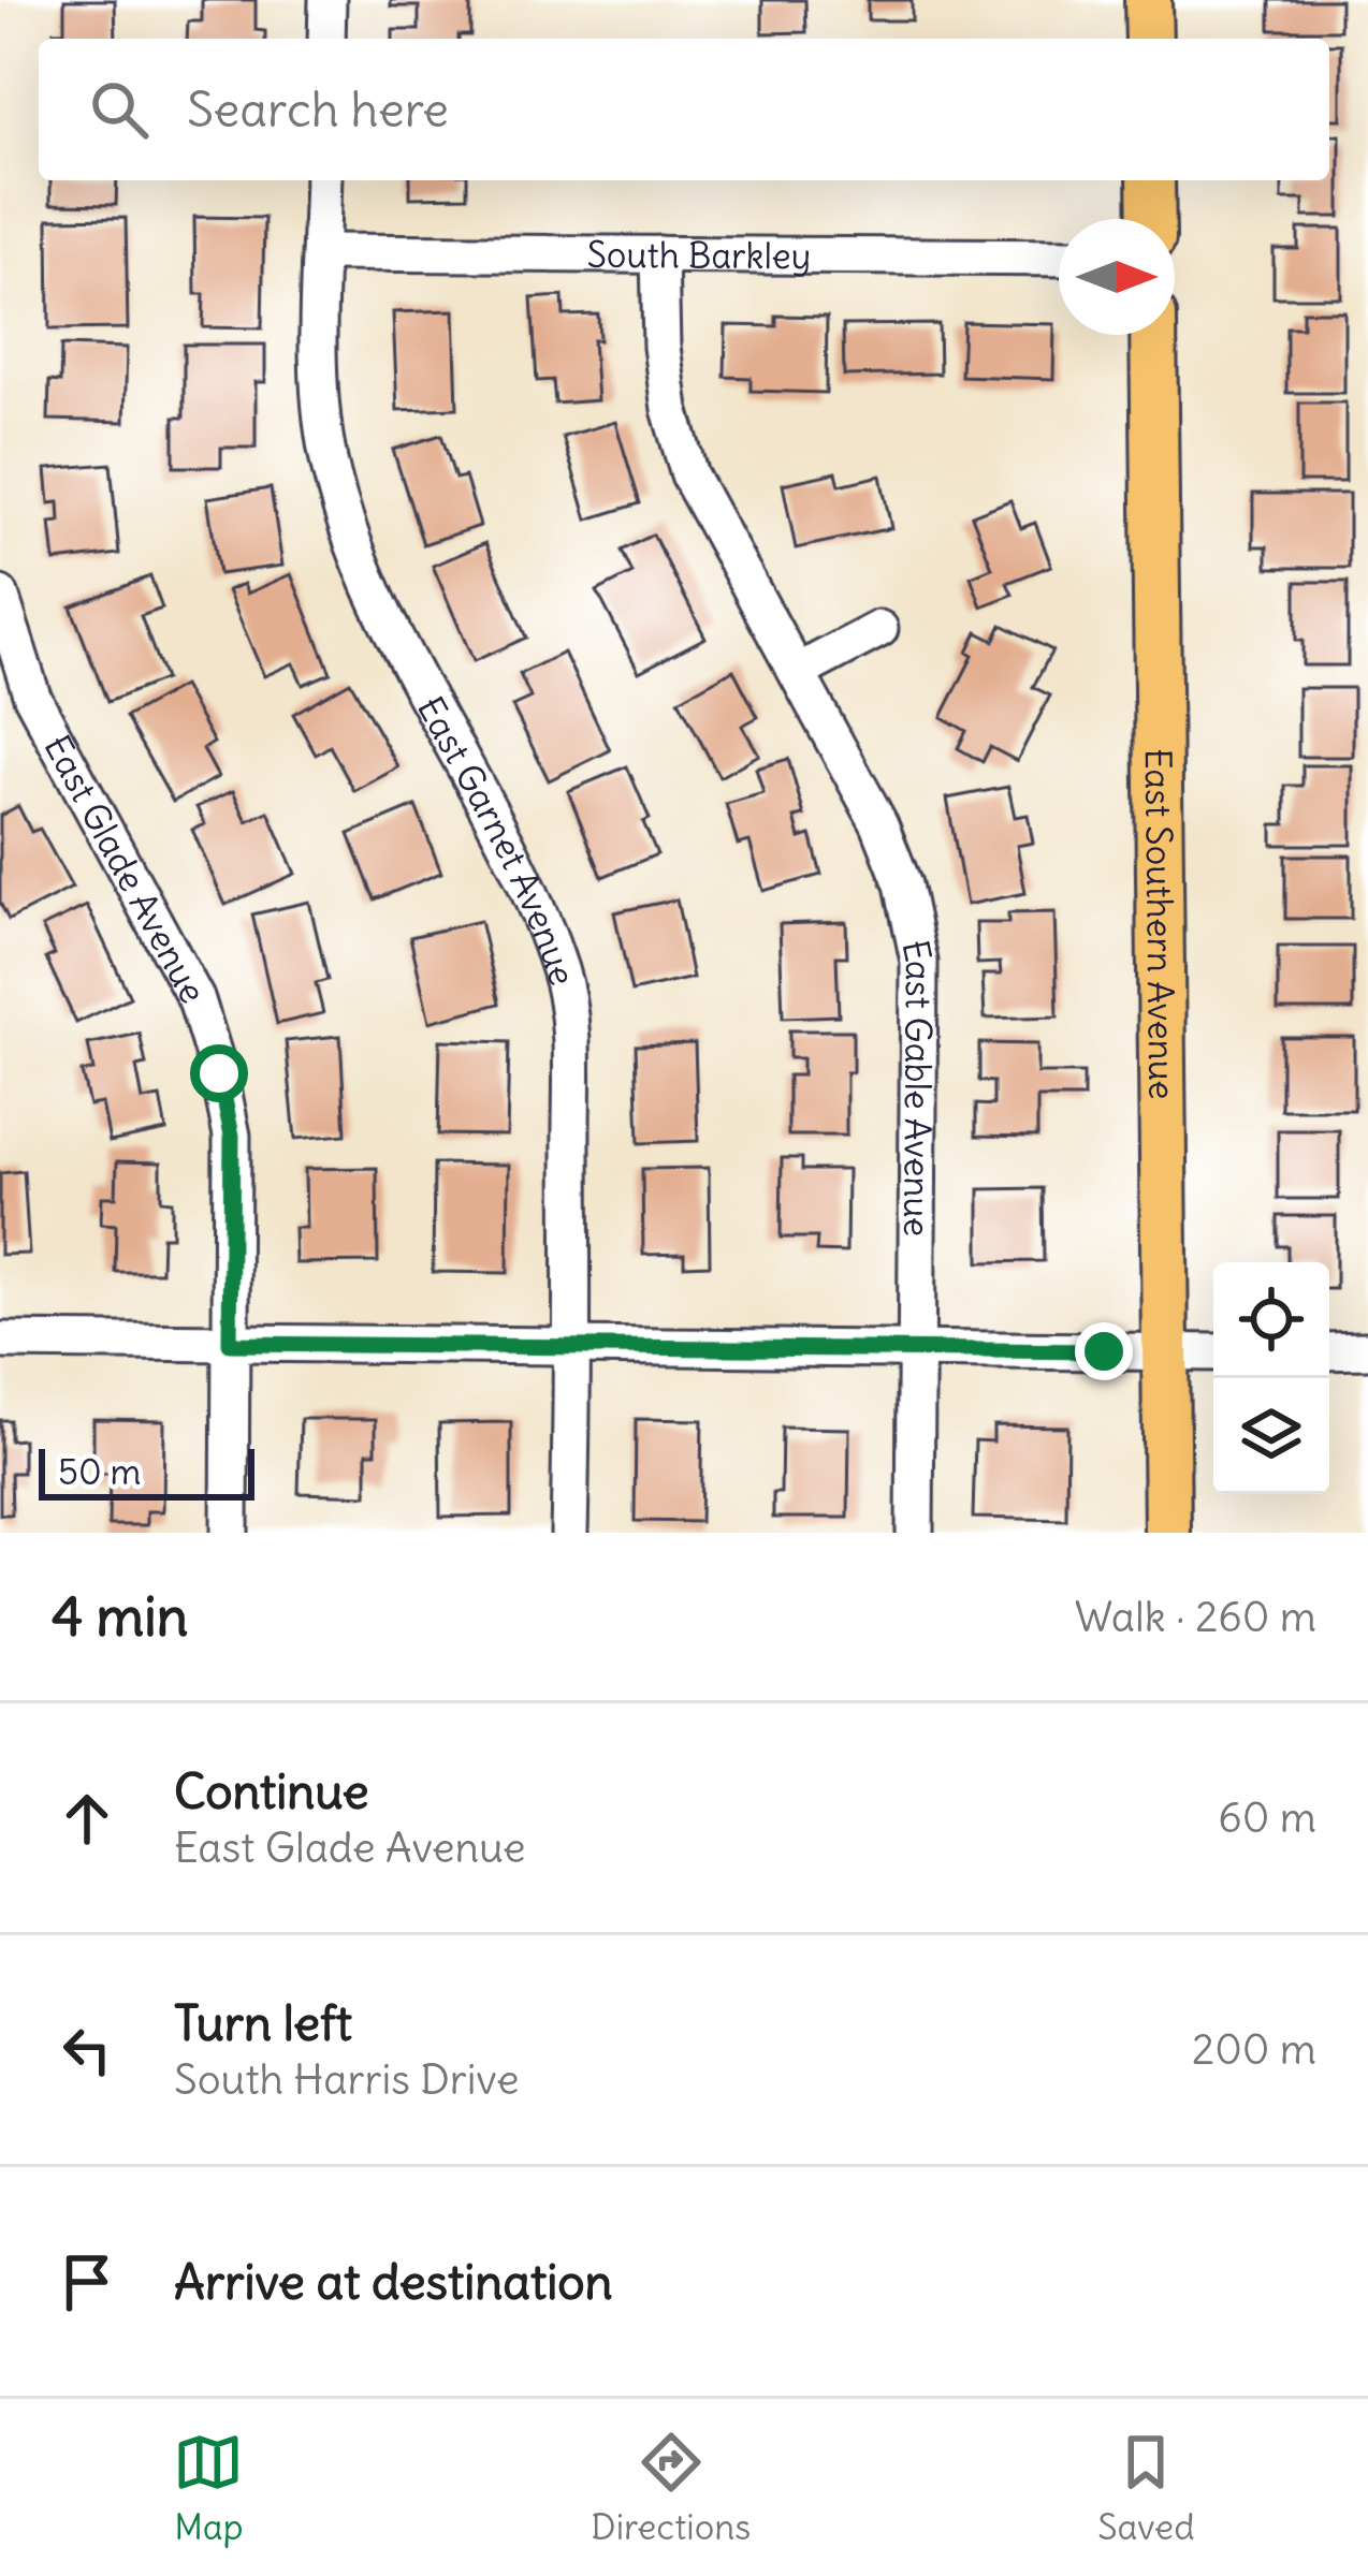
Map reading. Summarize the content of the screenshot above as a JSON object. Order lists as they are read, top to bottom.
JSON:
{
  "streets": {
    "main road": ["East Southern Avenue"],
    "street": [
      "South Barkley",
      "East Garnet Avenue",
      "East Glade Avenue",
      "East Gable Avenue"
    ]
  },
  "crossings": [
    ["South Barkley", "East Garnet Avenue"],
    ["South Barkley", "East Gable Avenue"]
  ],
  "scale_bar": "50 m",
  "north": "right",
  "page": {
    "search": "Search here",
    "scale": "50 m",
    "heading": ["4 min", "Walk · 260 m"],
    "list": [
      ["Continue", "East Glade Avenue", "60 m"],
      ["Turn left", "South Harris Drive", "200 m"],
      "Arrive at destination"
    ],
    "nav": ["Map", "Directions", "Saved"]
  }
}
